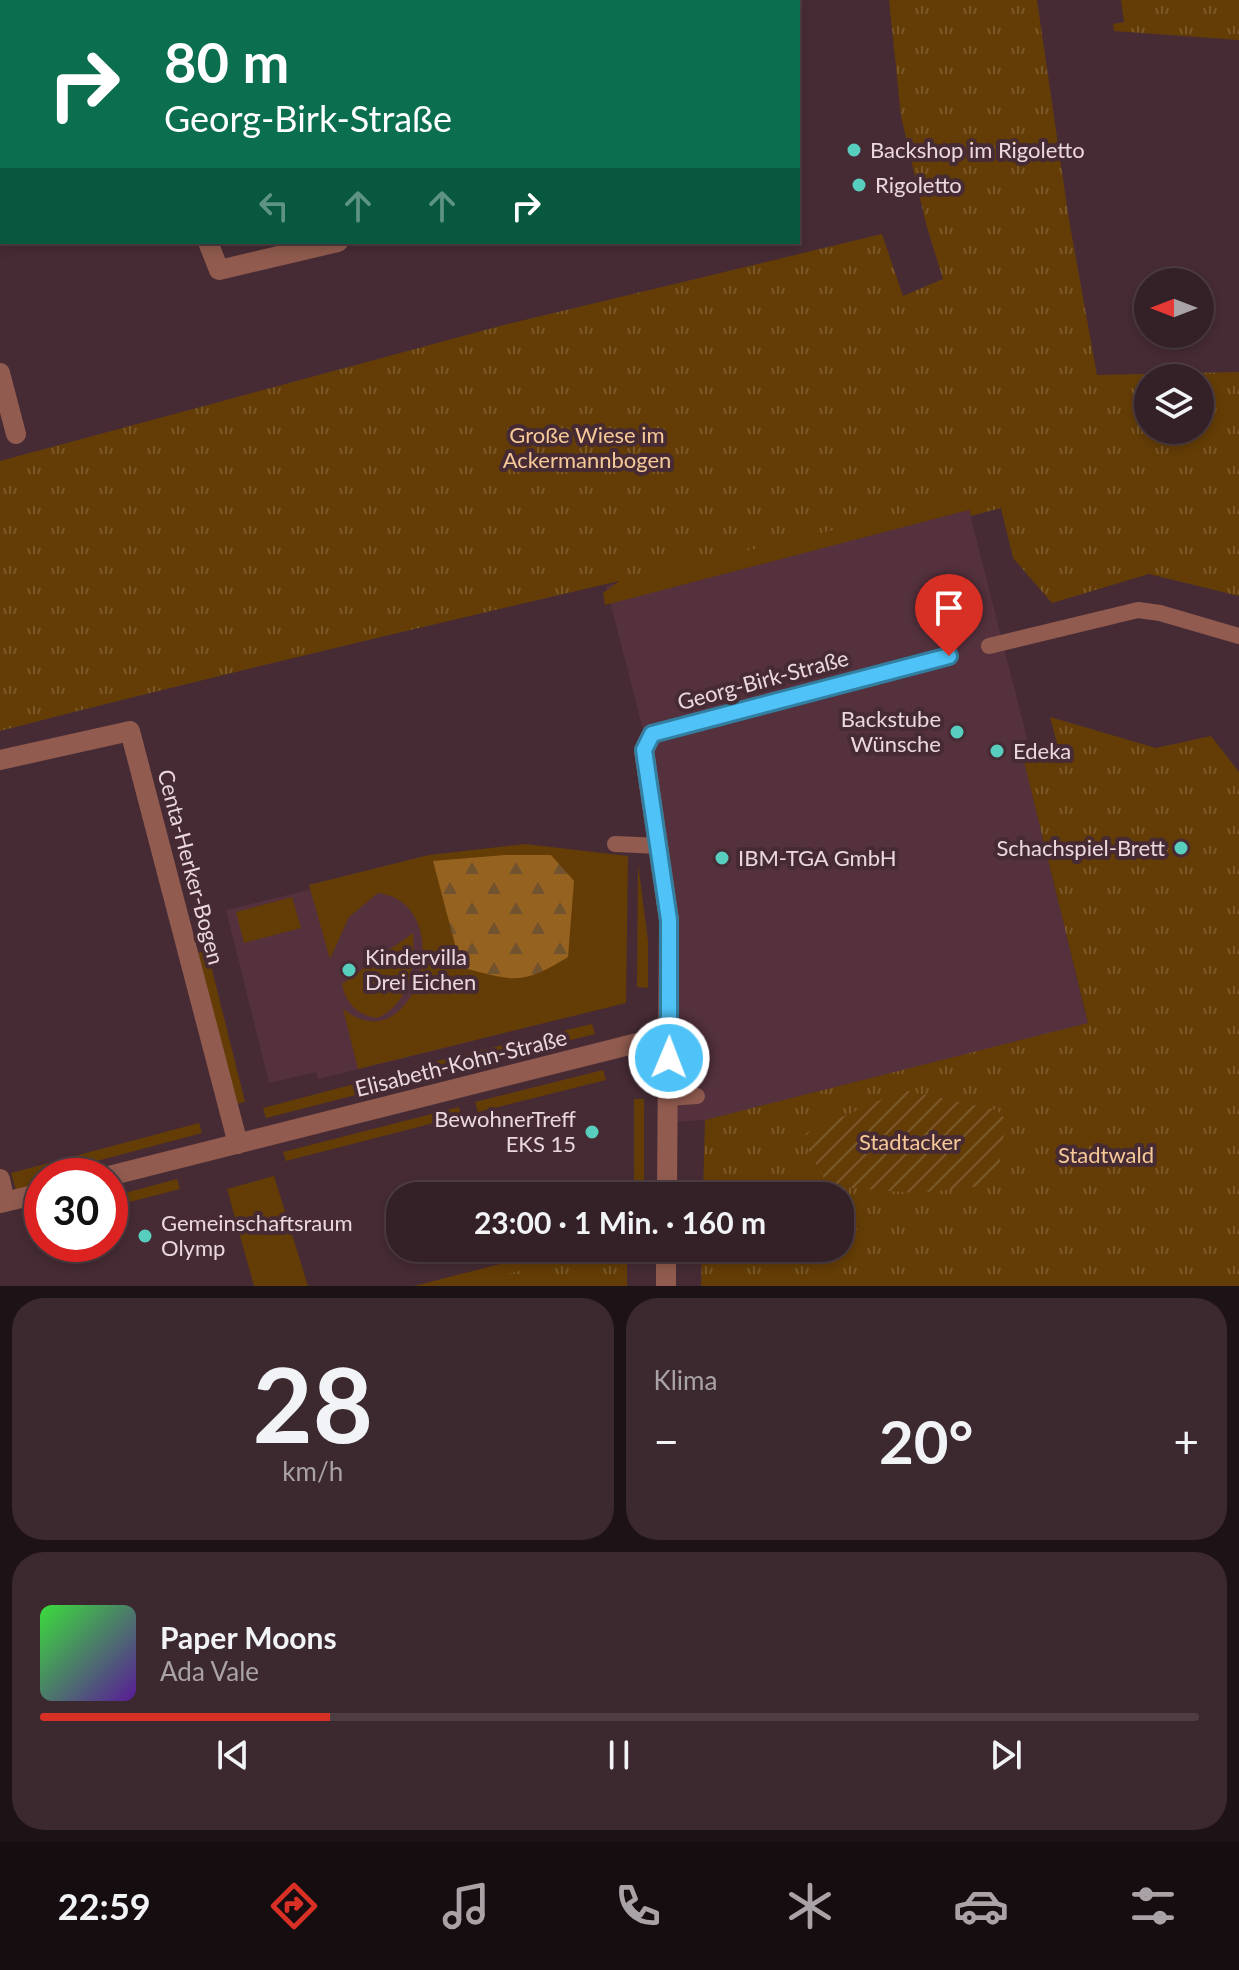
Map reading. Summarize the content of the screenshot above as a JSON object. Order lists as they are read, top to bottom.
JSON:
{
  "streets": {
    "street": ["Georg-Birk-Straße", "Centa-Herker-Bogen", "Elisabeth-Kohn-Straße"]
  },
  "crossings": [
    ["Georg-Birk-Straße", "Elisabeth-Kohn-Straße"],
    ["Centa-Herker-Bogen", "Elisabeth-Kohn-Straße"]
  ],
  "parks": ["Große Wiese im Ackermannbogen", "Stadtacker", "Stadtwald"],
  "places": [
    "Backshop im Rigoletto",
    "Rigoletto",
    "Backstube Wünsche",
    "Edeka",
    "Schachspiel-Brett",
    "IBM-TGA GmbH",
    "Kindervilla Drei Eichen",
    "BewohnerTreff EKS 15",
    "Gemeinschaftsraum Olymp"
  ],
  "north": "left",
  "page": {
    "turn": ["80 m", "Georg-Birk-Straße"],
    "limit": "30",
    "trip": "23:00 · 1 Min. · 160 m",
    "tile": [
      ["28", "km/h"],
      "Klima"
    ],
    "heat": ["−", "20°", "+"],
    "song": ["Paper Moons", "Ada Vale"],
    "tabs": "22:59"
  }
}
